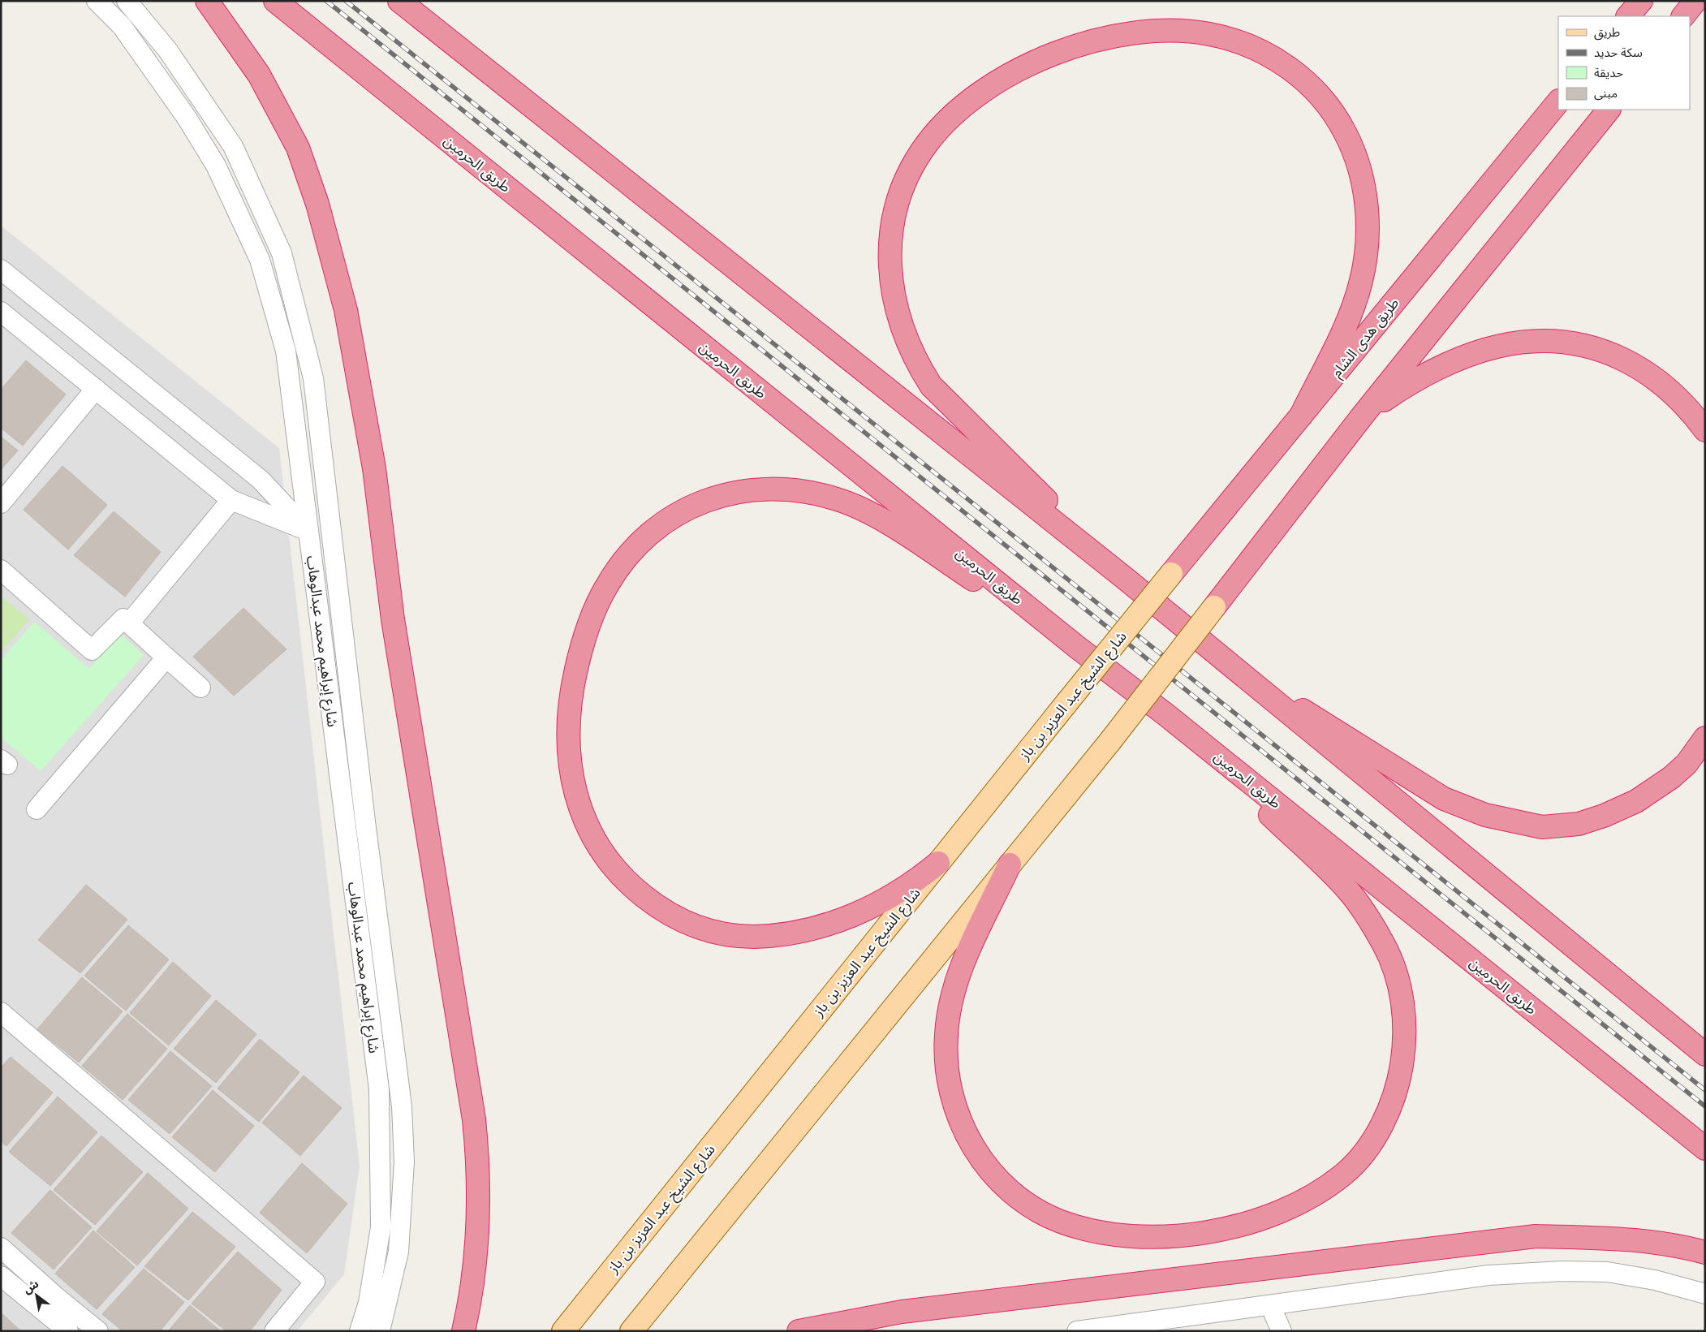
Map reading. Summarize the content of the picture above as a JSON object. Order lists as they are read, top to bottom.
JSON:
{
  "streets": {
    "highway": ["طريق الحرمين", "طريق هدى الشام"],
    "main road": ["شارع الشيخ عبد العزيز بن باز"],
    "street": ["شارع إبراهيم محمد عبدالوهاب"]
  },
  "crossings": [
    ["طريق هدى الشام", "شارع الشيخ عبد العزيز بن باز"]
  ],
  "legend": [
    "طريق",
    "سكة حديد",
    "حديقة",
    "مبنى"
  ],
  "north": "top left"
}
